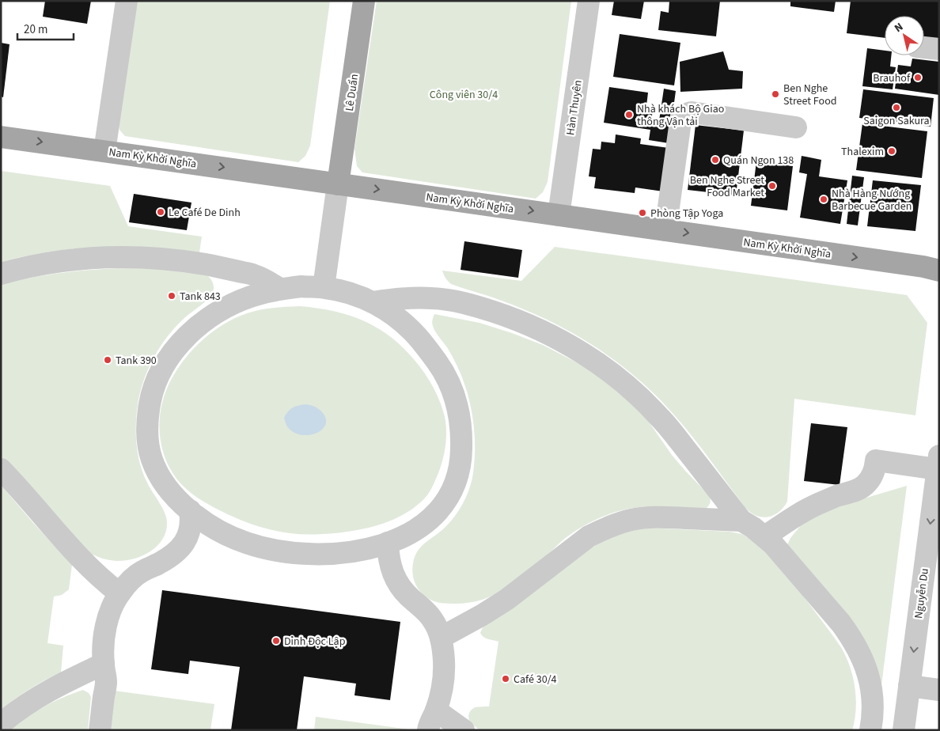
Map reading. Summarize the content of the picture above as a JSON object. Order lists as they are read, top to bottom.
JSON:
{
  "streets": {
    "main road": ["Lê Duẩn", "Nam Kỳ Khởi Nghĩa"],
    "street": ["Hàn Thuyên", "Nguyễn Du"]
  },
  "crossings": [
    ["Lê Duẩn", "Nam Kỳ Khởi Nghĩa"],
    ["Hàn Thuyên", "Nam Kỳ Khởi Nghĩa"]
  ],
  "one_way": ["Nam Kỳ Khởi Nghĩa", "Nguyễn Du"],
  "parks": ["Công viên 30/4"],
  "places": [
    "Brauhof",
    "Ben Nghe Street Food",
    "Saigon Sakura",
    "Nhà khách Bộ Giao thông Vận tải",
    "Thalexim",
    "Quán Ngon 138",
    "Ben Nghe Street Food Market",
    "Nhà Hàng Nướng Barbecue Garden",
    "Le Café De Dinh",
    "Phòng Tập Yoga",
    "Tank 843",
    "Tank 390",
    "Dinh Độc Lập",
    "Café 30/4"
  ],
  "scale_bar": "20 m",
  "north": "top left"
}
